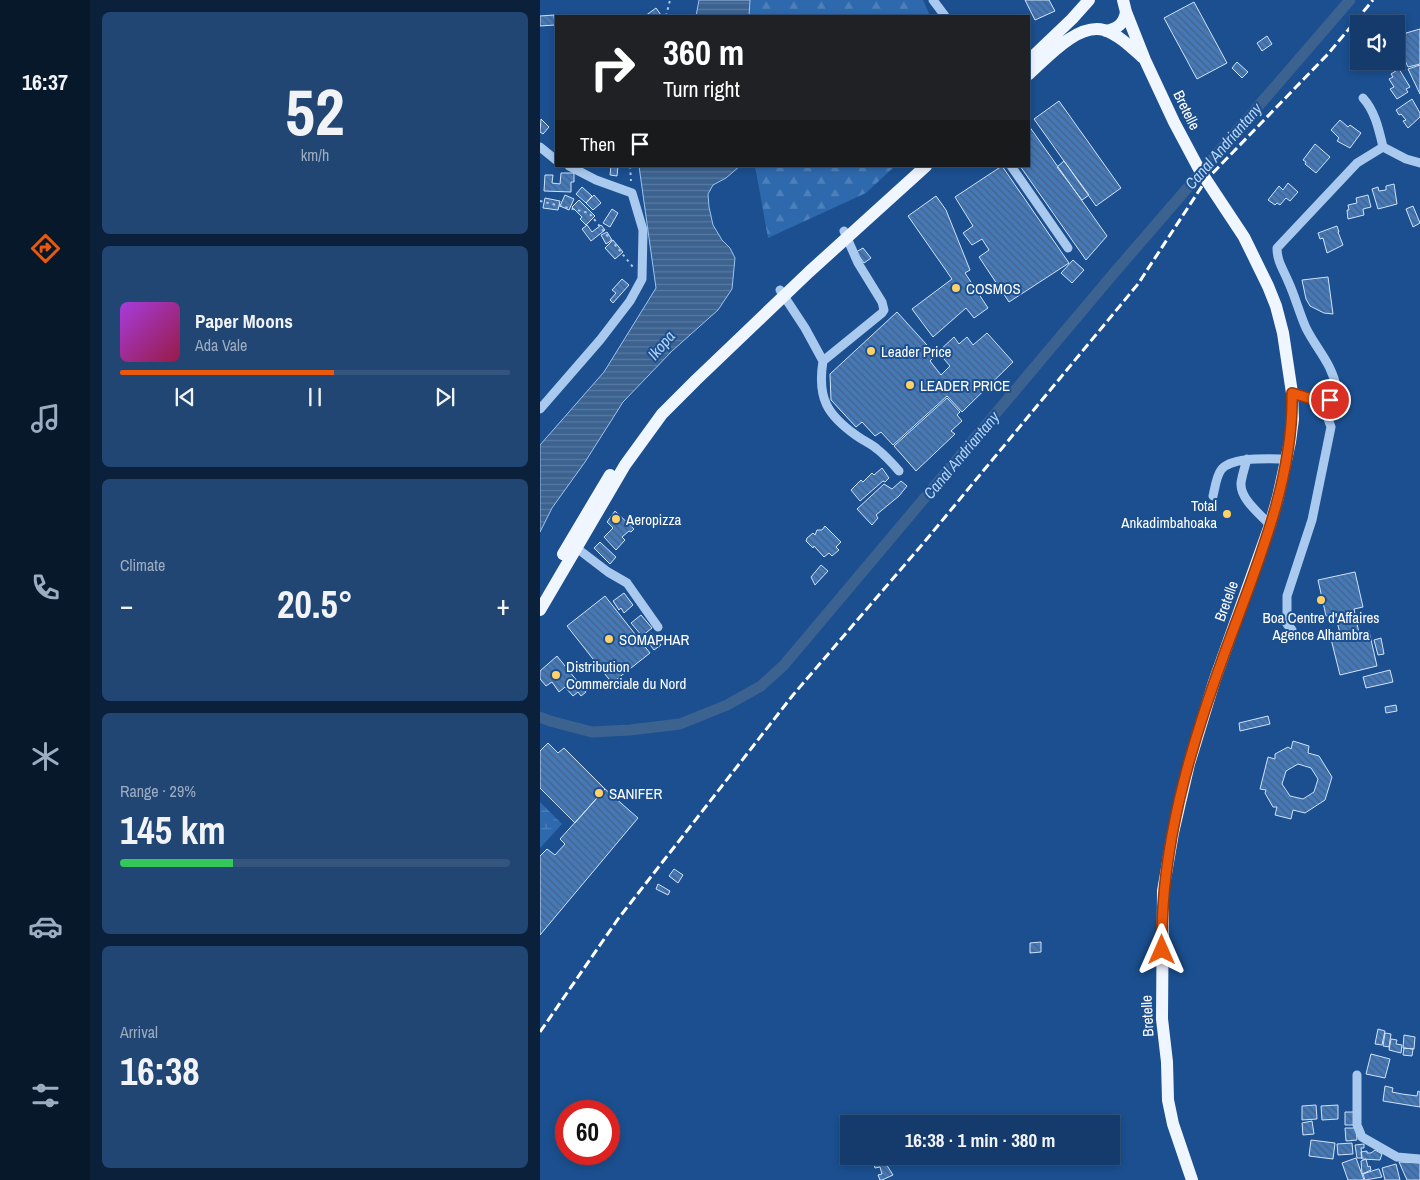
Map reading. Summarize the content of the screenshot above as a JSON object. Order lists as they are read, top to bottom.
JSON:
{
  "streets": {
    "main road": ["Bretelle"]
  },
  "water": ["Canal Andriantany", "Ikopa"],
  "places": [
    "COSMOS",
    "Leader Price",
    "LEADER PRICE",
    "Total Ankadimbahoaka",
    "Aeropizza",
    "Boa Centre d'Affaires Agence Alhambra",
    "SOMAPHAR",
    "Distribution Commerciale du Nord",
    "SANIFER"
  ],
  "page": {
    "tabs": "16:37",
    "tile": [
      ["52", "km/h"],
      "Climate",
      ["Range · 29%", "145 km"],
      ["Arrival", "16:38"]
    ],
    "turn": ["360 m", "Turn right"],
    "then": "Then",
    "song": ["Paper Moons", "Ada Vale"],
    "heat": ["−", "20.5°", "+"],
    "limit": "60",
    "trip": "16:38 · 1 min · 380 m"
  }
}
